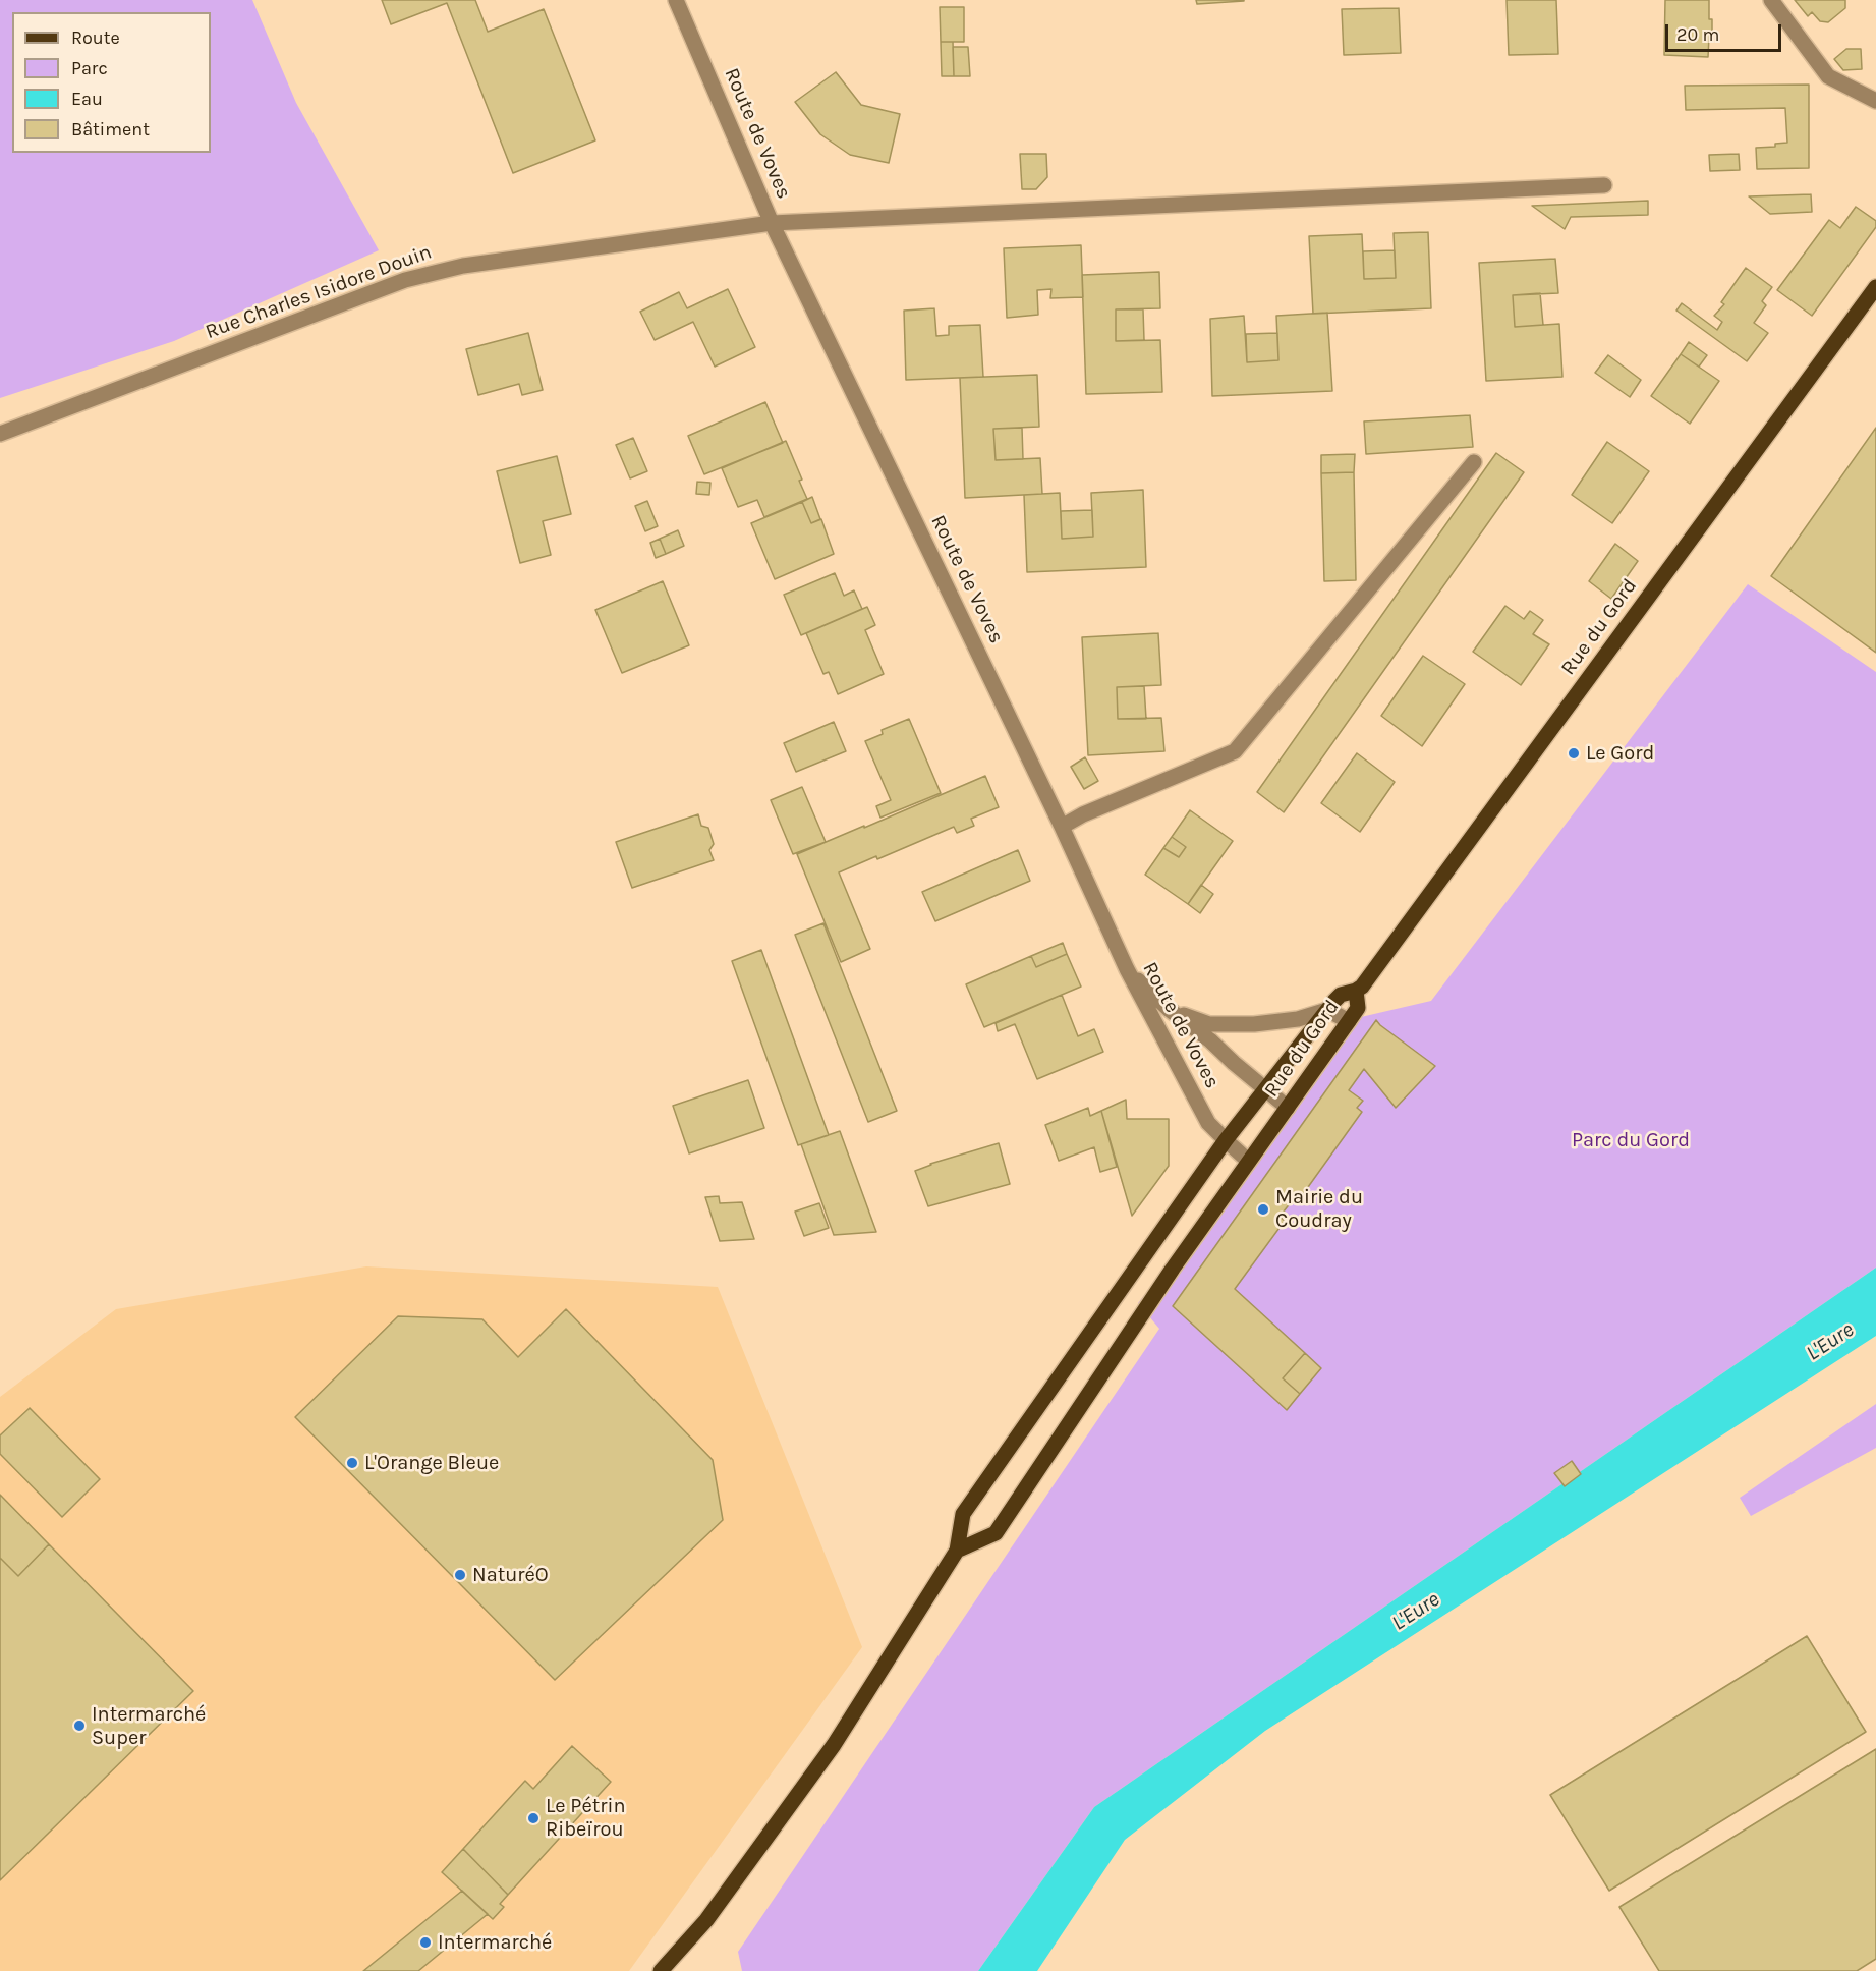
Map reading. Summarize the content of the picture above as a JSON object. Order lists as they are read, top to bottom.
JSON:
{
  "streets": {
    "main road": ["Rue du Gord"],
    "street": ["Route de Voves", "Rue Charles Isidore Douin"]
  },
  "crossings": [
    ["Route de Voves", "Rue Charles Isidore Douin"],
    ["Route de Voves", "Rue du Gord"]
  ],
  "water": ["L'Eure"],
  "parks": ["Parc du Gord"],
  "places": [
    "Le Gord",
    "Mairie du Coudray",
    "L'Orange Bleue",
    "NaturéO",
    "Intermarché Super",
    "Le Pétrin Ribeïrou",
    "Intermarché"
  ],
  "legend": [
    "Route",
    "Parc",
    "Eau",
    "Bâtiment"
  ],
  "scale_bar": "20 m"
}
